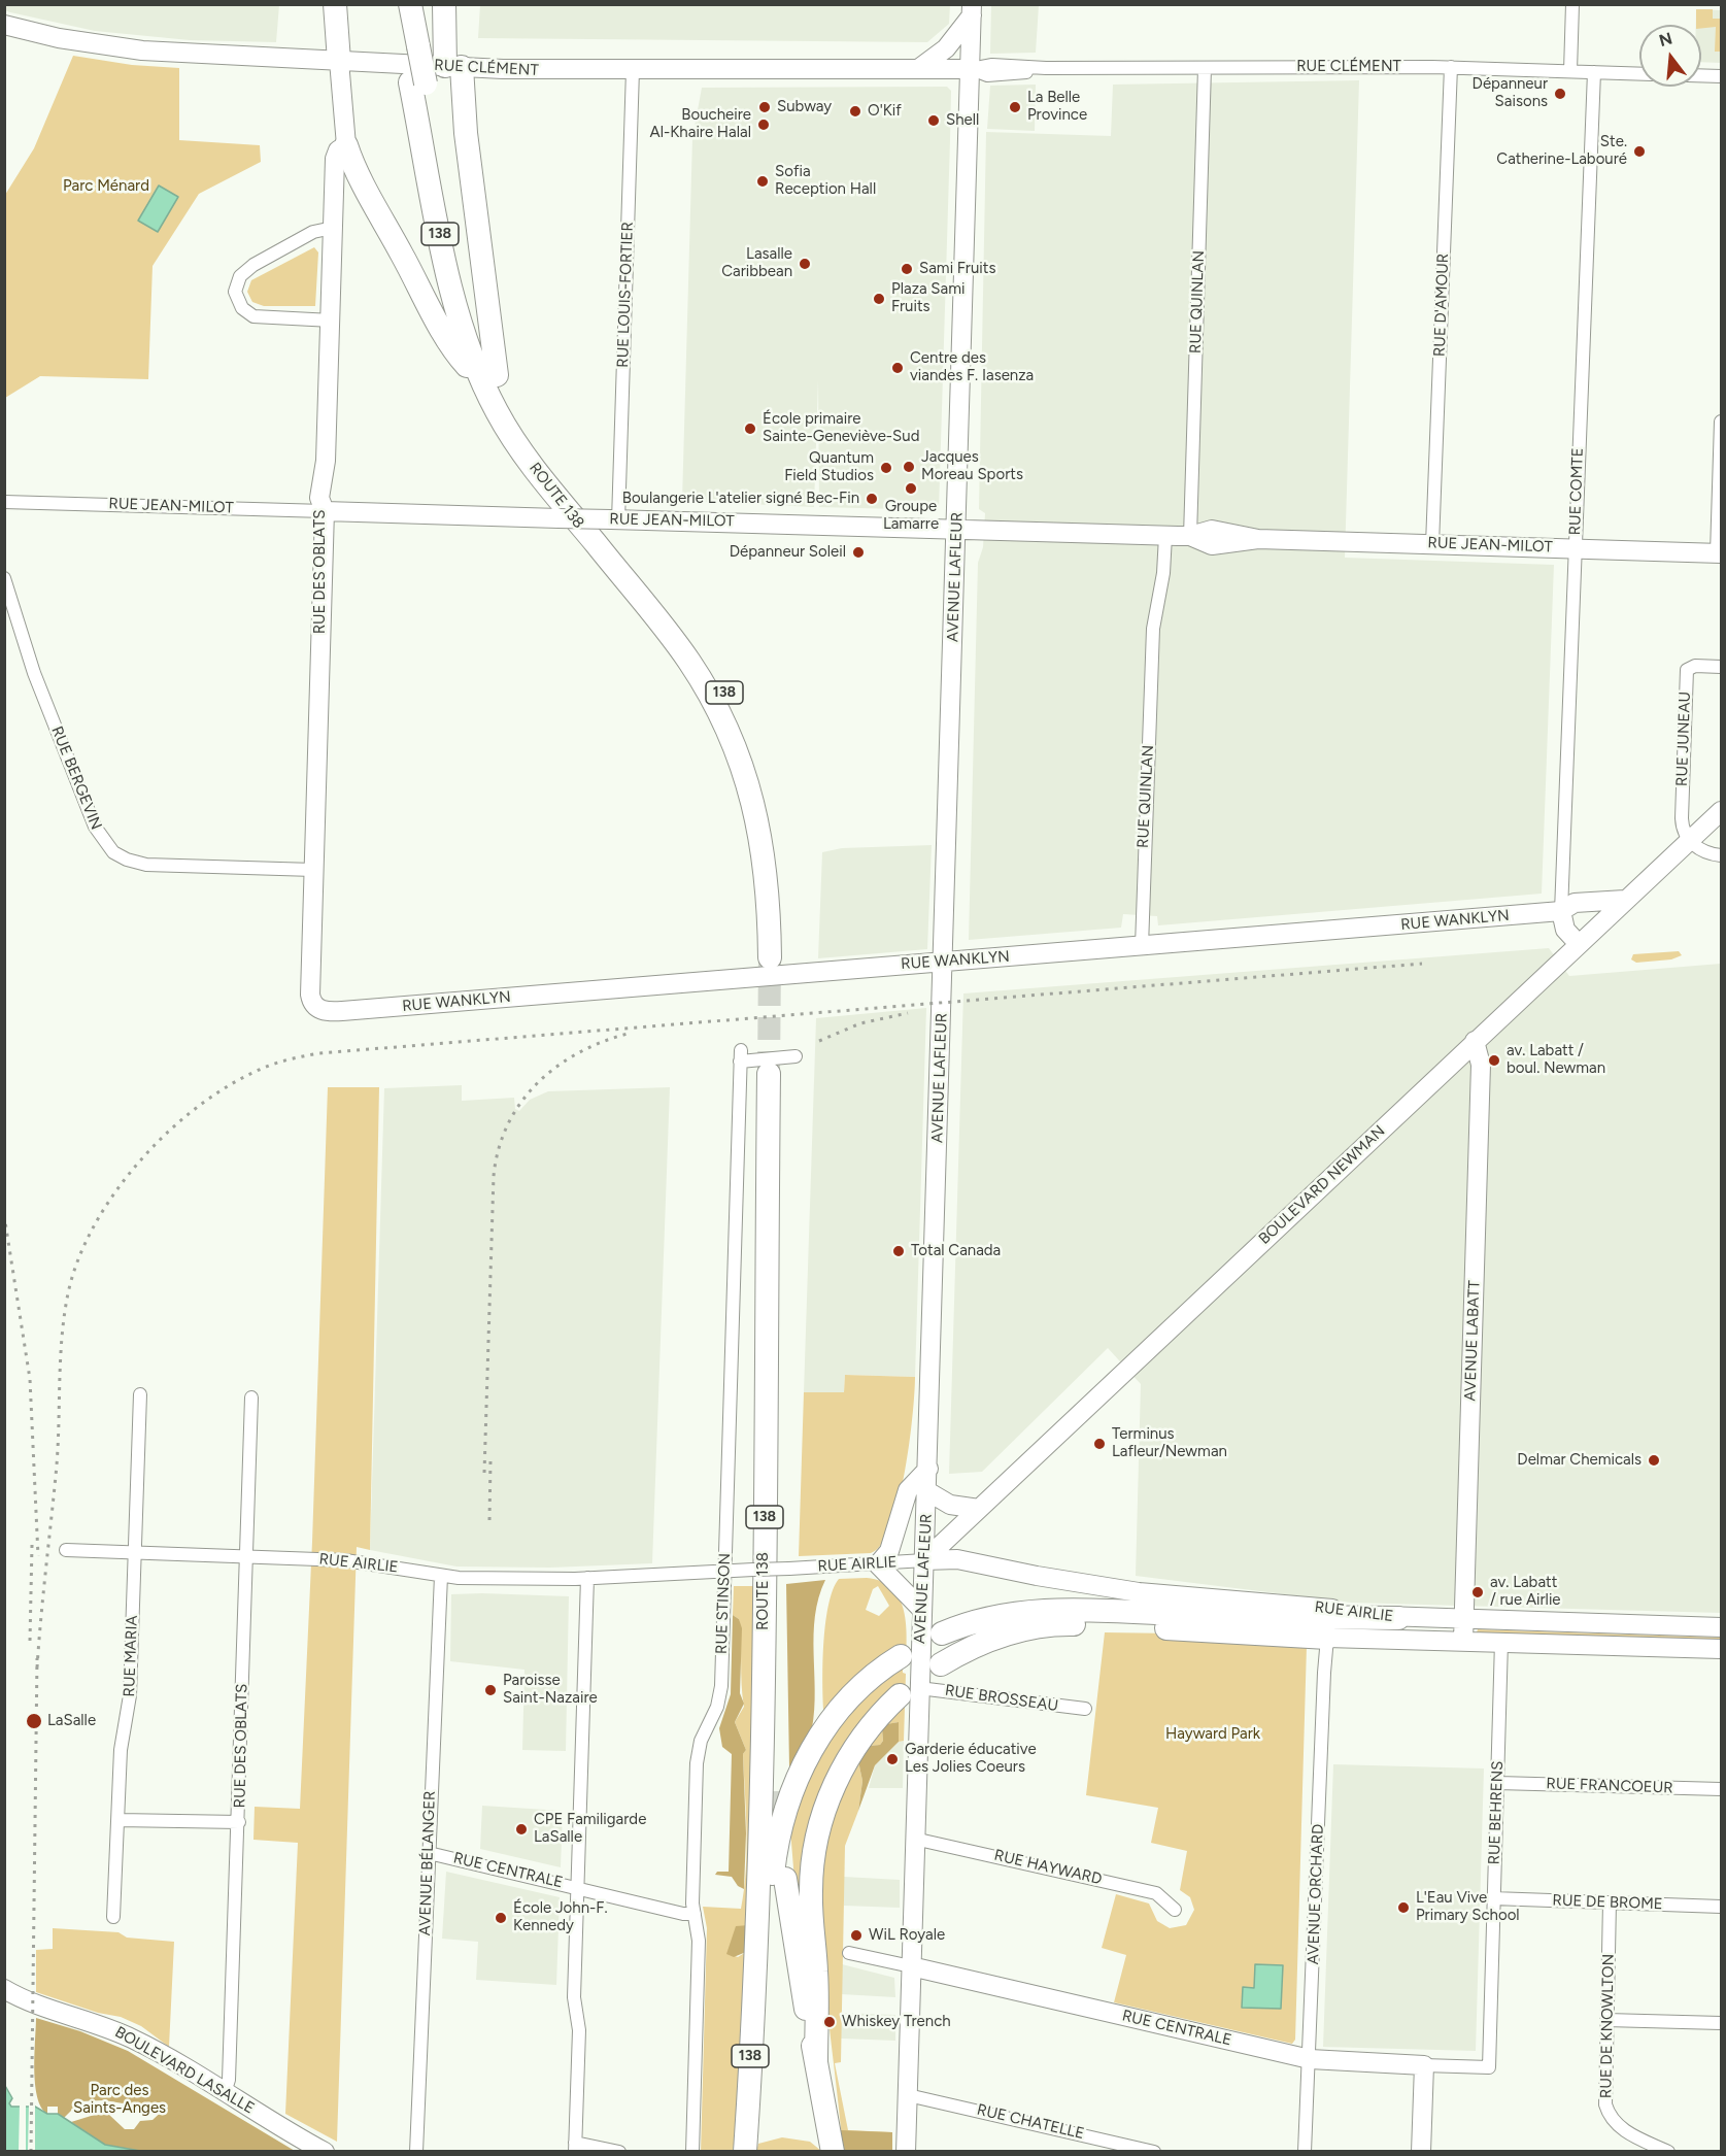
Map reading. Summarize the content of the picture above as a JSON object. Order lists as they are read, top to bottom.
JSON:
{
  "streets": {
    "highway": ["138", "ROUTE 138"],
    "main road": [
      "RUE CLÉMENT",
      "RUE JEAN-MILOT",
      "RUE DES OBLATS",
      "AVENUE LAFLEUR",
      "RUE WANKLYN",
      "BOULEVARD NEWMAN",
      "AVENUE LABATT",
      "RUE AIRLIE",
      "RUE CENTRALE",
      "BOULEVARD LASALLE"
    ],
    "street": [
      "RUE LOUIS-FORTIER",
      "RUE QUINLAN",
      "RUE D'AMOUR",
      "RUE COMTE",
      "RUE JUNEAU",
      "RUE BERGEVIN",
      "RUE STINSON",
      "RUE MARIA",
      "RUE BROSSEAU",
      "RUE FRANCOEUR",
      "RUE BEHRENS",
      "AVENUE BÉLANGER",
      "RUE HAYWARD",
      "AVENUE ORCHARD",
      "RUE DE BROME",
      "RUE DE KNOWLTON",
      "RUE CHATELLE"
    ]
  },
  "crossings": [
    ["RUE CLÉMENT", "RUE LOUIS-FORTIER"],
    ["RUE CLÉMENT", "RUE QUINLAN"],
    ["RUE CLÉMENT", "RUE D'AMOUR"],
    ["RUE CLÉMENT", "RUE COMTE"],
    ["RUE CLÉMENT", "AVENUE LAFLEUR"],
    ["138", "ROUTE 138"],
    ["RUE LOUIS-FORTIER", "RUE JEAN-MILOT"],
    ["RUE QUINLAN", "RUE JEAN-MILOT"],
    ["RUE QUINLAN", "RUE WANKLYN"],
    ["RUE D'AMOUR", "RUE JEAN-MILOT"],
    ["RUE COMTE", "RUE JEAN-MILOT"],
    ["RUE COMTE", "RUE WANKLYN"],
    ["ROUTE 138", "RUE STINSON"],
    ["RUE JEAN-MILOT", "RUE DES OBLATS"],
    ["RUE JEAN-MILOT", "AVENUE LAFLEUR"],
    ["RUE DES OBLATS", "RUE BERGEVIN"],
    ["RUE DES OBLATS", "RUE WANKLYN"],
    ["RUE DES OBLATS", "RUE AIRLIE"],
    ["RUE DES OBLATS", "BOULEVARD LASALLE"],
    ["AVENUE LAFLEUR", "RUE WANKLYN"],
    ["AVENUE LAFLEUR", "BOULEVARD NEWMAN"],
    ["AVENUE LAFLEUR", "RUE AIRLIE"],
    ["AVENUE LAFLEUR", "RUE BROSSEAU"],
    ["AVENUE LAFLEUR", "RUE HAYWARD"],
    ["AVENUE LAFLEUR", "RUE CENTRALE"],
    ["AVENUE LAFLEUR", "RUE CHATELLE"],
    ["RUE JUNEAU", "BOULEVARD NEWMAN"],
    ["RUE WANKLYN", "BOULEVARD NEWMAN"],
    ["BOULEVARD NEWMAN", "AVENUE LABATT"],
    ["BOULEVARD NEWMAN", "RUE AIRLIE"],
    ["AVENUE LABATT", "RUE AIRLIE"],
    ["RUE AIRLIE", "RUE STINSON"],
    ["RUE AIRLIE", "RUE MARIA"],
    ["RUE AIRLIE", "RUE BEHRENS"],
    ["RUE AIRLIE", "AVENUE BÉLANGER"],
    ["RUE AIRLIE", "AVENUE ORCHARD"],
    ["RUE STINSON", "RUE CENTRALE"],
    ["RUE FRANCOEUR", "RUE BEHRENS"],
    ["RUE BEHRENS", "RUE CENTRALE"],
    ["RUE BEHRENS", "RUE DE BROME"],
    ["AVENUE BÉLANGER", "RUE CENTRALE"],
    ["RUE CENTRALE", "AVENUE ORCHARD"],
    ["RUE DE BROME", "RUE DE KNOWLTON"]
  ],
  "parks": ["Parc Ménard", "Hayward Park", "Parc des Saints-Anges"],
  "places": [
    "Dépanneur Saisons",
    "Subway",
    "La Belle Province",
    "O'Kif",
    "Shell",
    "Boucheire Al-Khaire Halal",
    "Ste. Catherine-Labouré",
    "Sofia Reception Hall",
    "Lasalle Caribbean",
    "Sami Fruits",
    "Plaza Sami Fruits",
    "Centre des viandes F. Iasenza",
    "École primaire Sainte-Geneviève-Sud",
    "Jacques Moreau Sports",
    "Quantum Field Studios",
    "Groupe Lamarre",
    "Boulangerie L'atelier signé Bec-Fin",
    "Dépanneur Soleil",
    "av. Labatt / boul. Newman",
    "Total Canada",
    "Terminus Lafleur/Newman",
    "Delmar Chemicals",
    "av. Labatt / rue Airlie",
    "Paroisse Saint-Nazaire",
    "LaSalle",
    "Garderie éducative Les Jolies Coeurs",
    "CPE Familigarde LaSalle",
    "L'Eau Vive Primary School",
    "École John-F. Kennedy",
    "WiL Royale",
    "Whiskey Trench"
  ],
  "north": "top"
}
